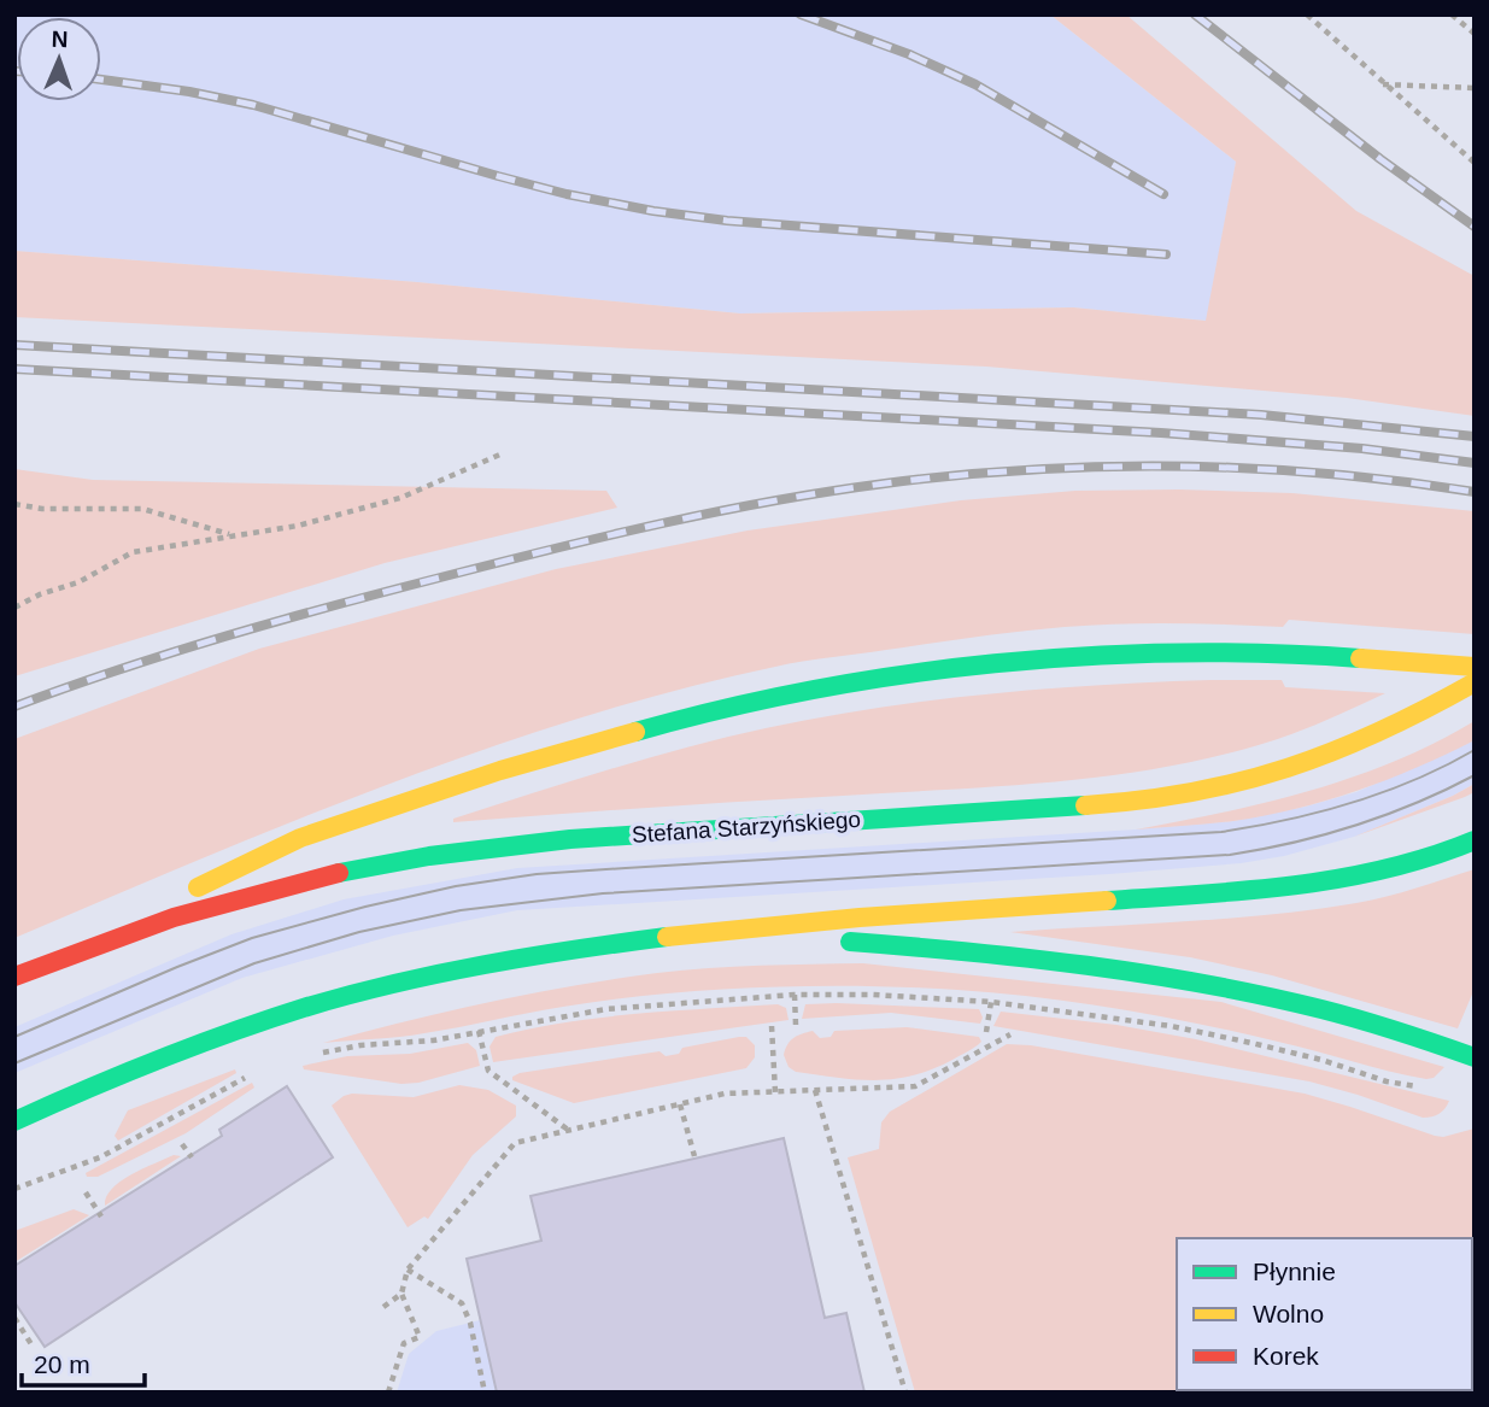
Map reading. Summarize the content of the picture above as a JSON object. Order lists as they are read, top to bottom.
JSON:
{
  "streets": {
    "main road": ["Stefana Starzyńskiego"]
  },
  "legend": ["Płynnie", "Wolno", "Korek"],
  "scale_bar": "20 m",
  "north": "top"
}
